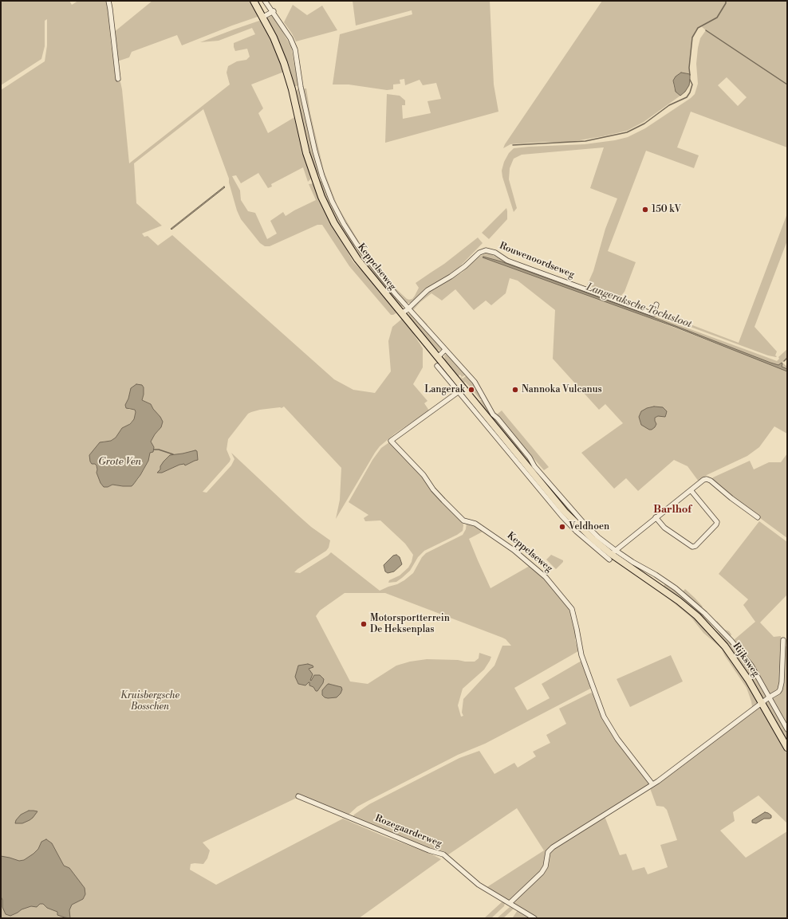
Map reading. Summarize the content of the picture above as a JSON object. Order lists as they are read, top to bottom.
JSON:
{
  "streets": {
    "main road": ["Keppelseweg", "Rijksweg"],
    "street": ["Rouwenoordseweg", "Rozegaarderweg"]
  },
  "crossings": [
    ["Rouwenoordseweg", "Keppelseweg"],
    ["Keppelseweg", "Rijksweg"]
  ],
  "districts": ["Barlhof"],
  "water": ["Langeraksche Tochtsloot", "Grote Ven"],
  "parks": ["Kruisbergsche Bosschen"],
  "places": [
    "150 kV",
    "Langerak",
    "Nannoka Vulcanus",
    "Veldhoen",
    "Motorsportterrein De Heksenplas"
  ]
}
